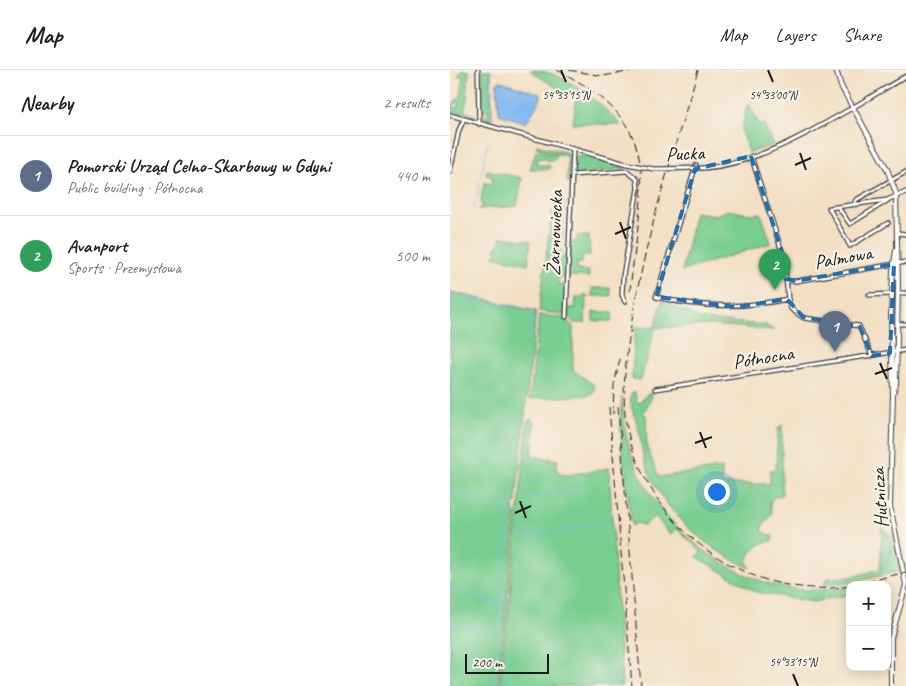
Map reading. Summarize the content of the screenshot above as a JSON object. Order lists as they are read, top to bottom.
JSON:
{
  "streets": {
    "main road": ["Hutnicza"],
    "street": [
      "Pucka",
      "Żarnowiecka",
      "Palmowa",
      "Północna"
    ]
  },
  "crossings": [
    ["Pucka", "Żarnowiecka"],
    ["Pucka", "Hutnicza"],
    ["Palmowa", "Hutnicza"],
    ["Północna", "Hutnicza"]
  ],
  "scale_bar": "200 m",
  "page": {
    "header": "Map",
    "nav": ["Map", "Layers", "Share"],
    "heading": ["Nearby", "2 results"],
    "list": [
      {
        "mark": "1",
        "name": "Pomorski Urząd Celno-Skarbowy w Gdyni",
        "note": "Public building · Północna",
        "value": "440 m"
      },
      {
        "mark": "2",
        "name": "Avanport",
        "note": "Sports · Przemysłowa",
        "value": "500 m"
      }
    ],
    "pins": ["2", "1"],
    "map_buttons": ["+", "−"],
    "scale": "200 m"
  },
  "coordinates": ["54°33'15\"N", "54°33'00\"N"]
}
